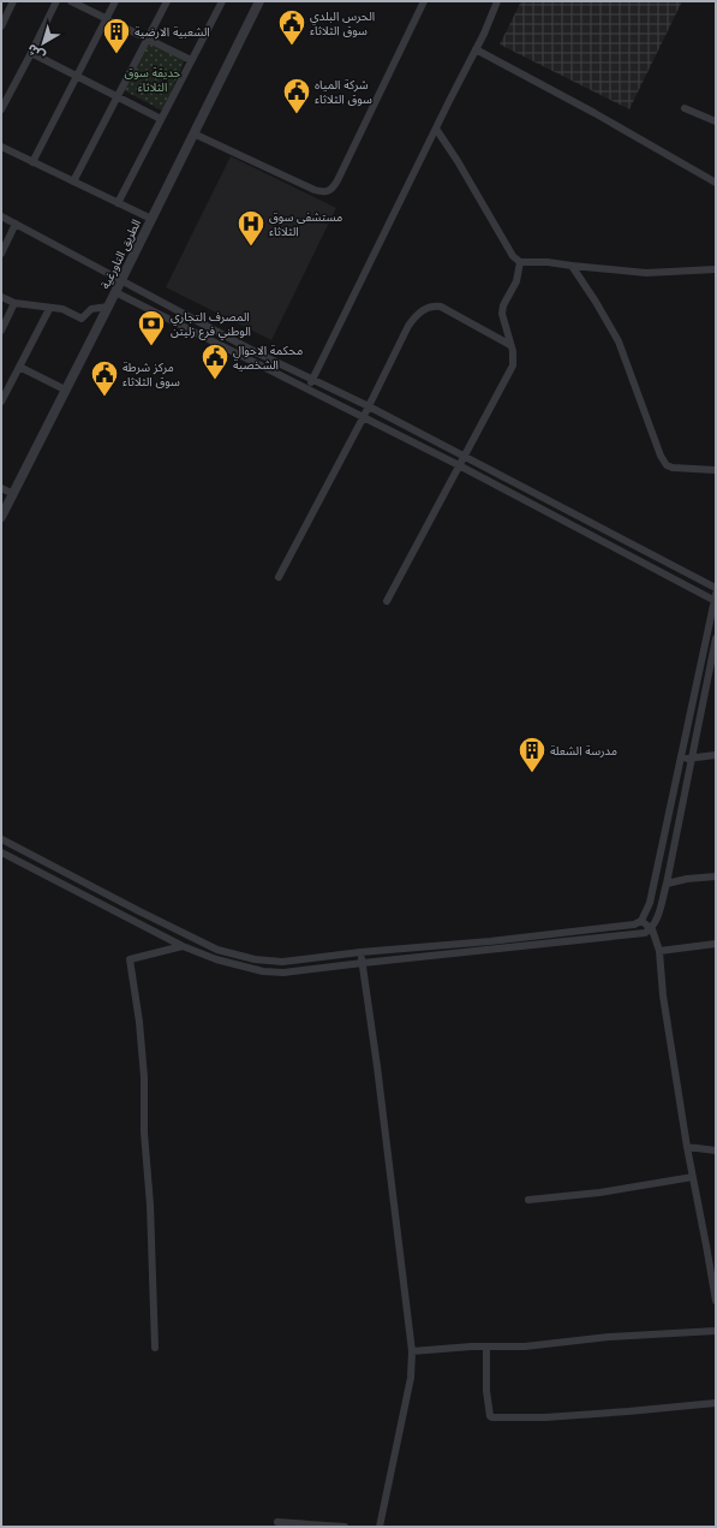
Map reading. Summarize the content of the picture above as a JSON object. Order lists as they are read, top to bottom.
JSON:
{
  "streets": {
    "street": ["الطريق التاورغية"]
  },
  "parks": ["حديقة سوق الثلاثاء"],
  "places": {
    "public building": [
      "الحرس البلدي سوق الثلاثاء",
      "شركة المياه سوق الثلاثاء",
      "محكمة الاحوال الشخصية",
      "مركز شرطة سوق الثلاثاء"
    ],
    "building": ["الشعبية الارضية", "مدرسة الشعلة"],
    "hospital": ["مستشفى سوق الثلاثاء"],
    "bank": ["المصرف التجاري الوطني فرع زليتن"]
  },
  "north": "bottom left"
}
